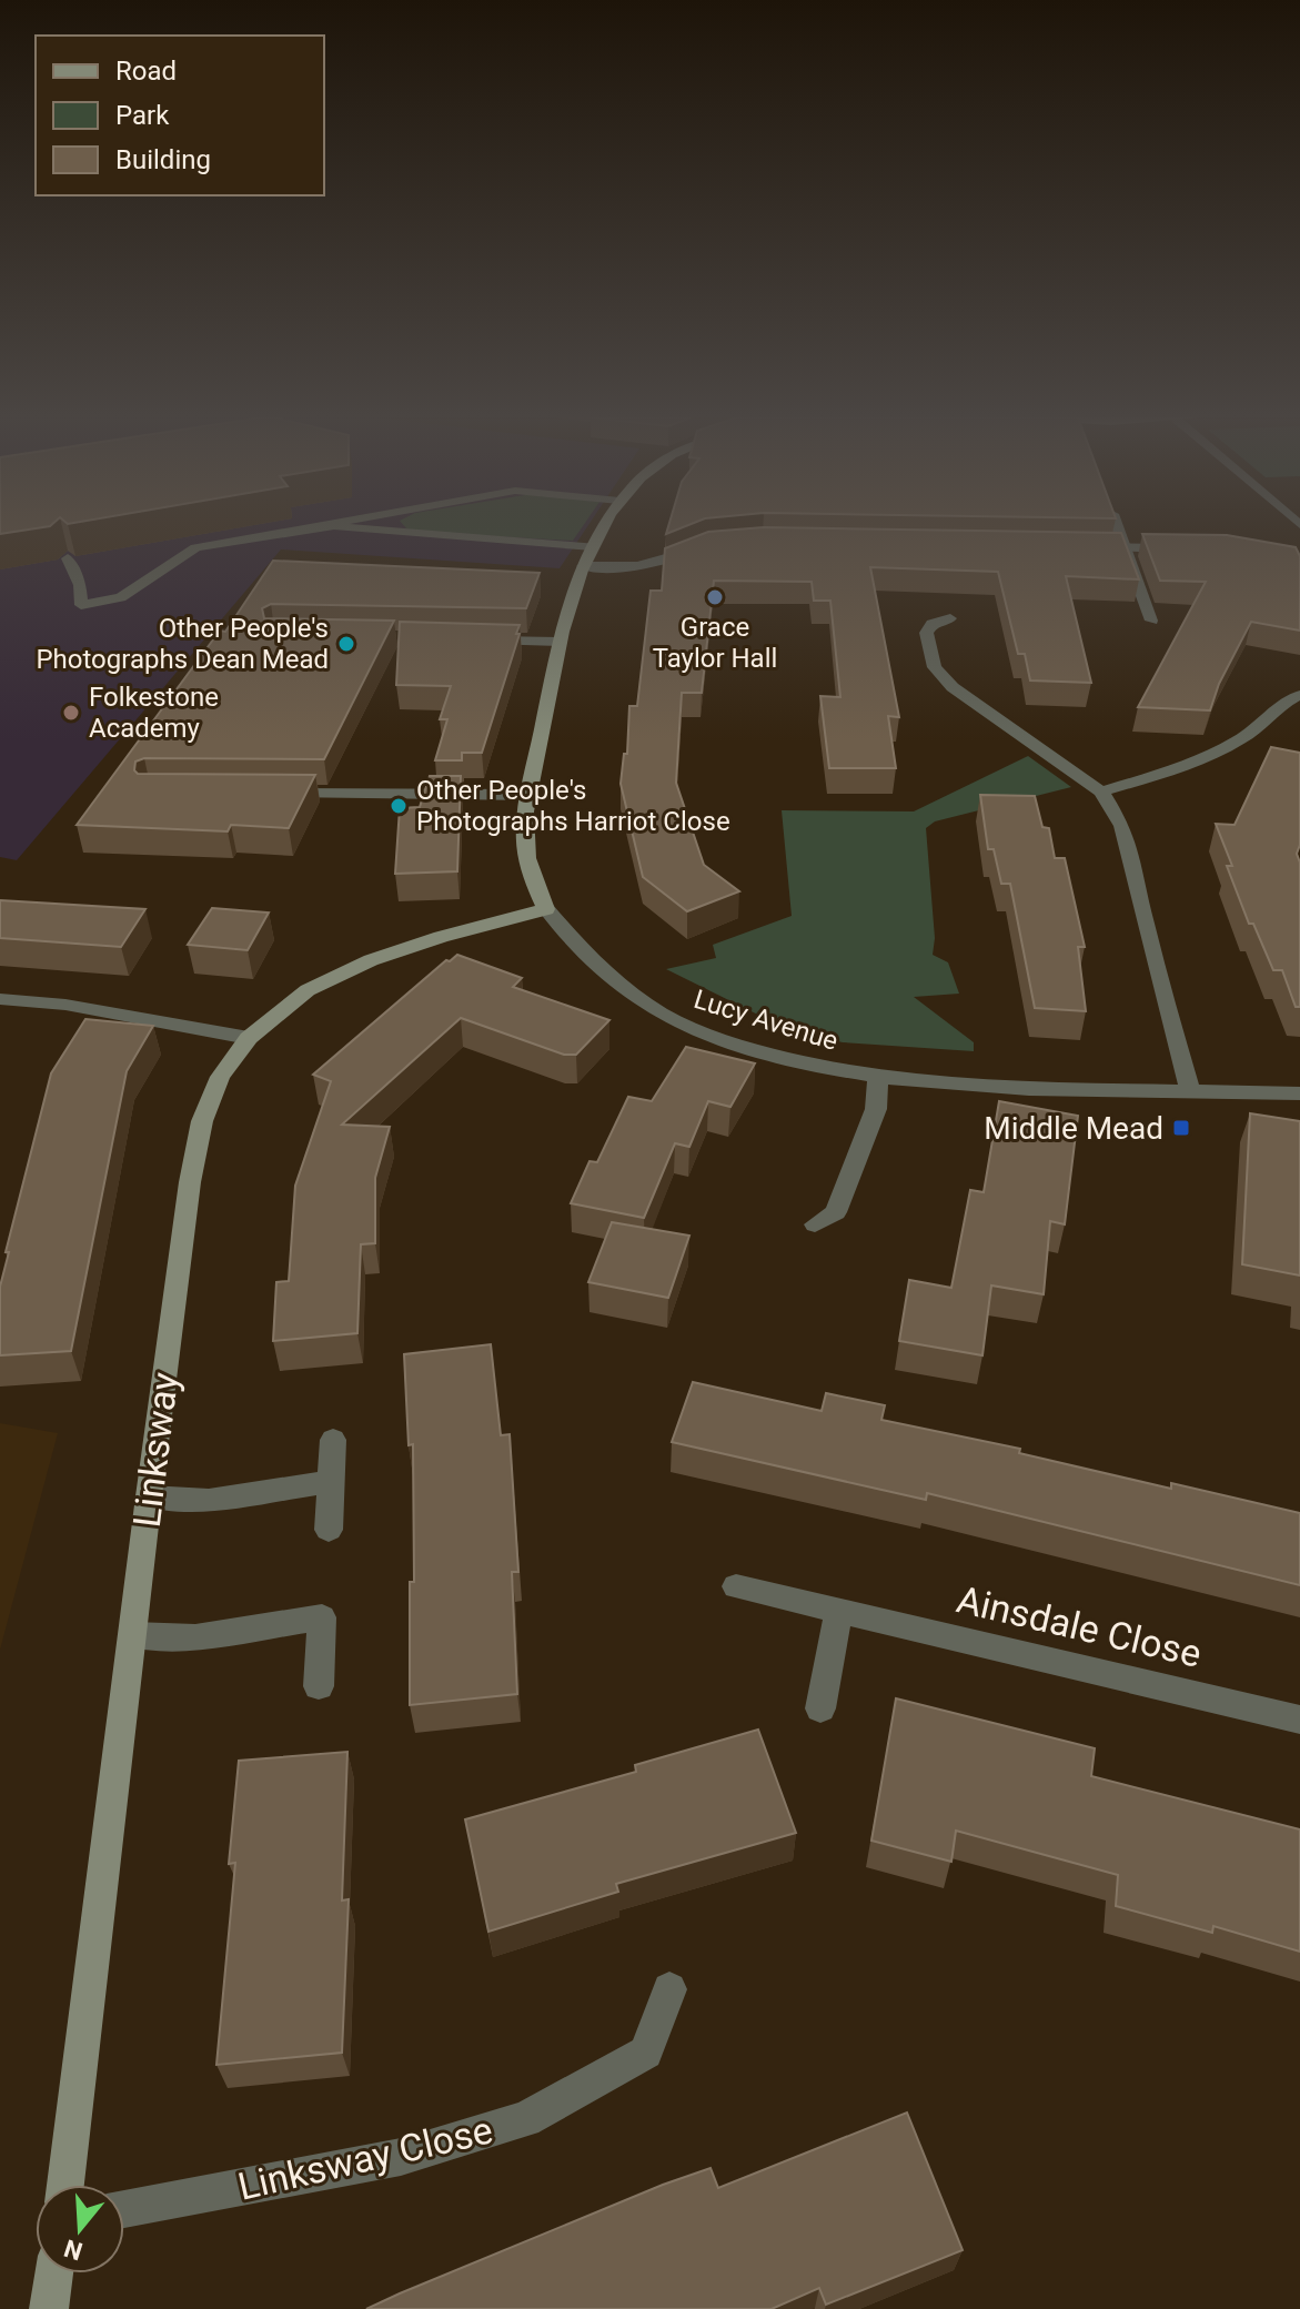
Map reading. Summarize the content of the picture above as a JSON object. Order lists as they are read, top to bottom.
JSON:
{
  "streets": {
    "street": [
      "Lucy Avenue",
      "Linksway",
      "Ainsdale Close",
      "Linksway Close"
    ]
  },
  "crossings": [
    ["Lucy Avenue", "Linksway"]
  ],
  "places": {
    "other": [
      "Grace Taylor Hall",
      "Other People's Photographs Dean Mead",
      "Folkestone Academy",
      "Other People's Photographs Harriot Close"
    ],
    "transit": ["Middle Mead"]
  },
  "legend": ["Road", "Park", "Building"],
  "north": "bottom"
}
